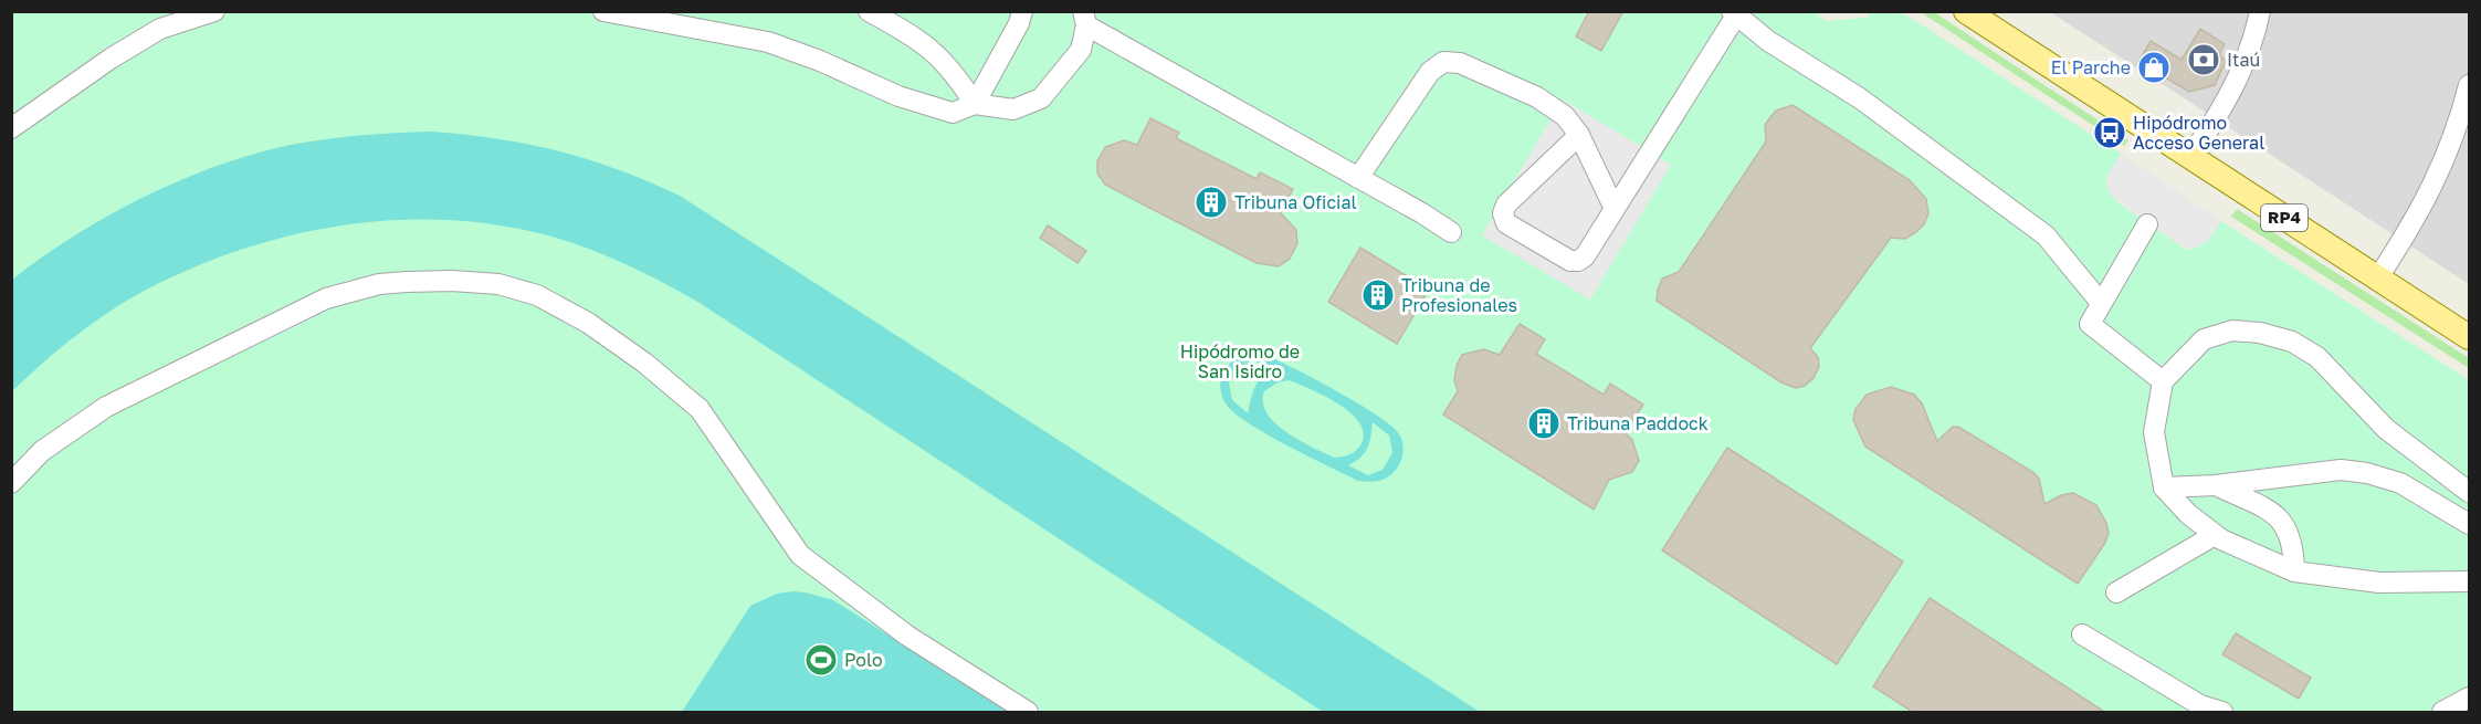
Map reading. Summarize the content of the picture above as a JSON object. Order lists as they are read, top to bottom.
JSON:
{
  "streets": {
    "main road": ["RP4"]
  },
  "parks": ["Hipódromo de San Isidro"],
  "places": {
    "bank": ["Itaú"],
    "shop": ["El Parche"],
    "bus stop": ["Hipódromo Acceso General"],
    "building": ["Tribuna Oficial", "Tribuna de Profesionales", "Tribuna Paddock"],
    "sports": ["Polo"]
  }
}
